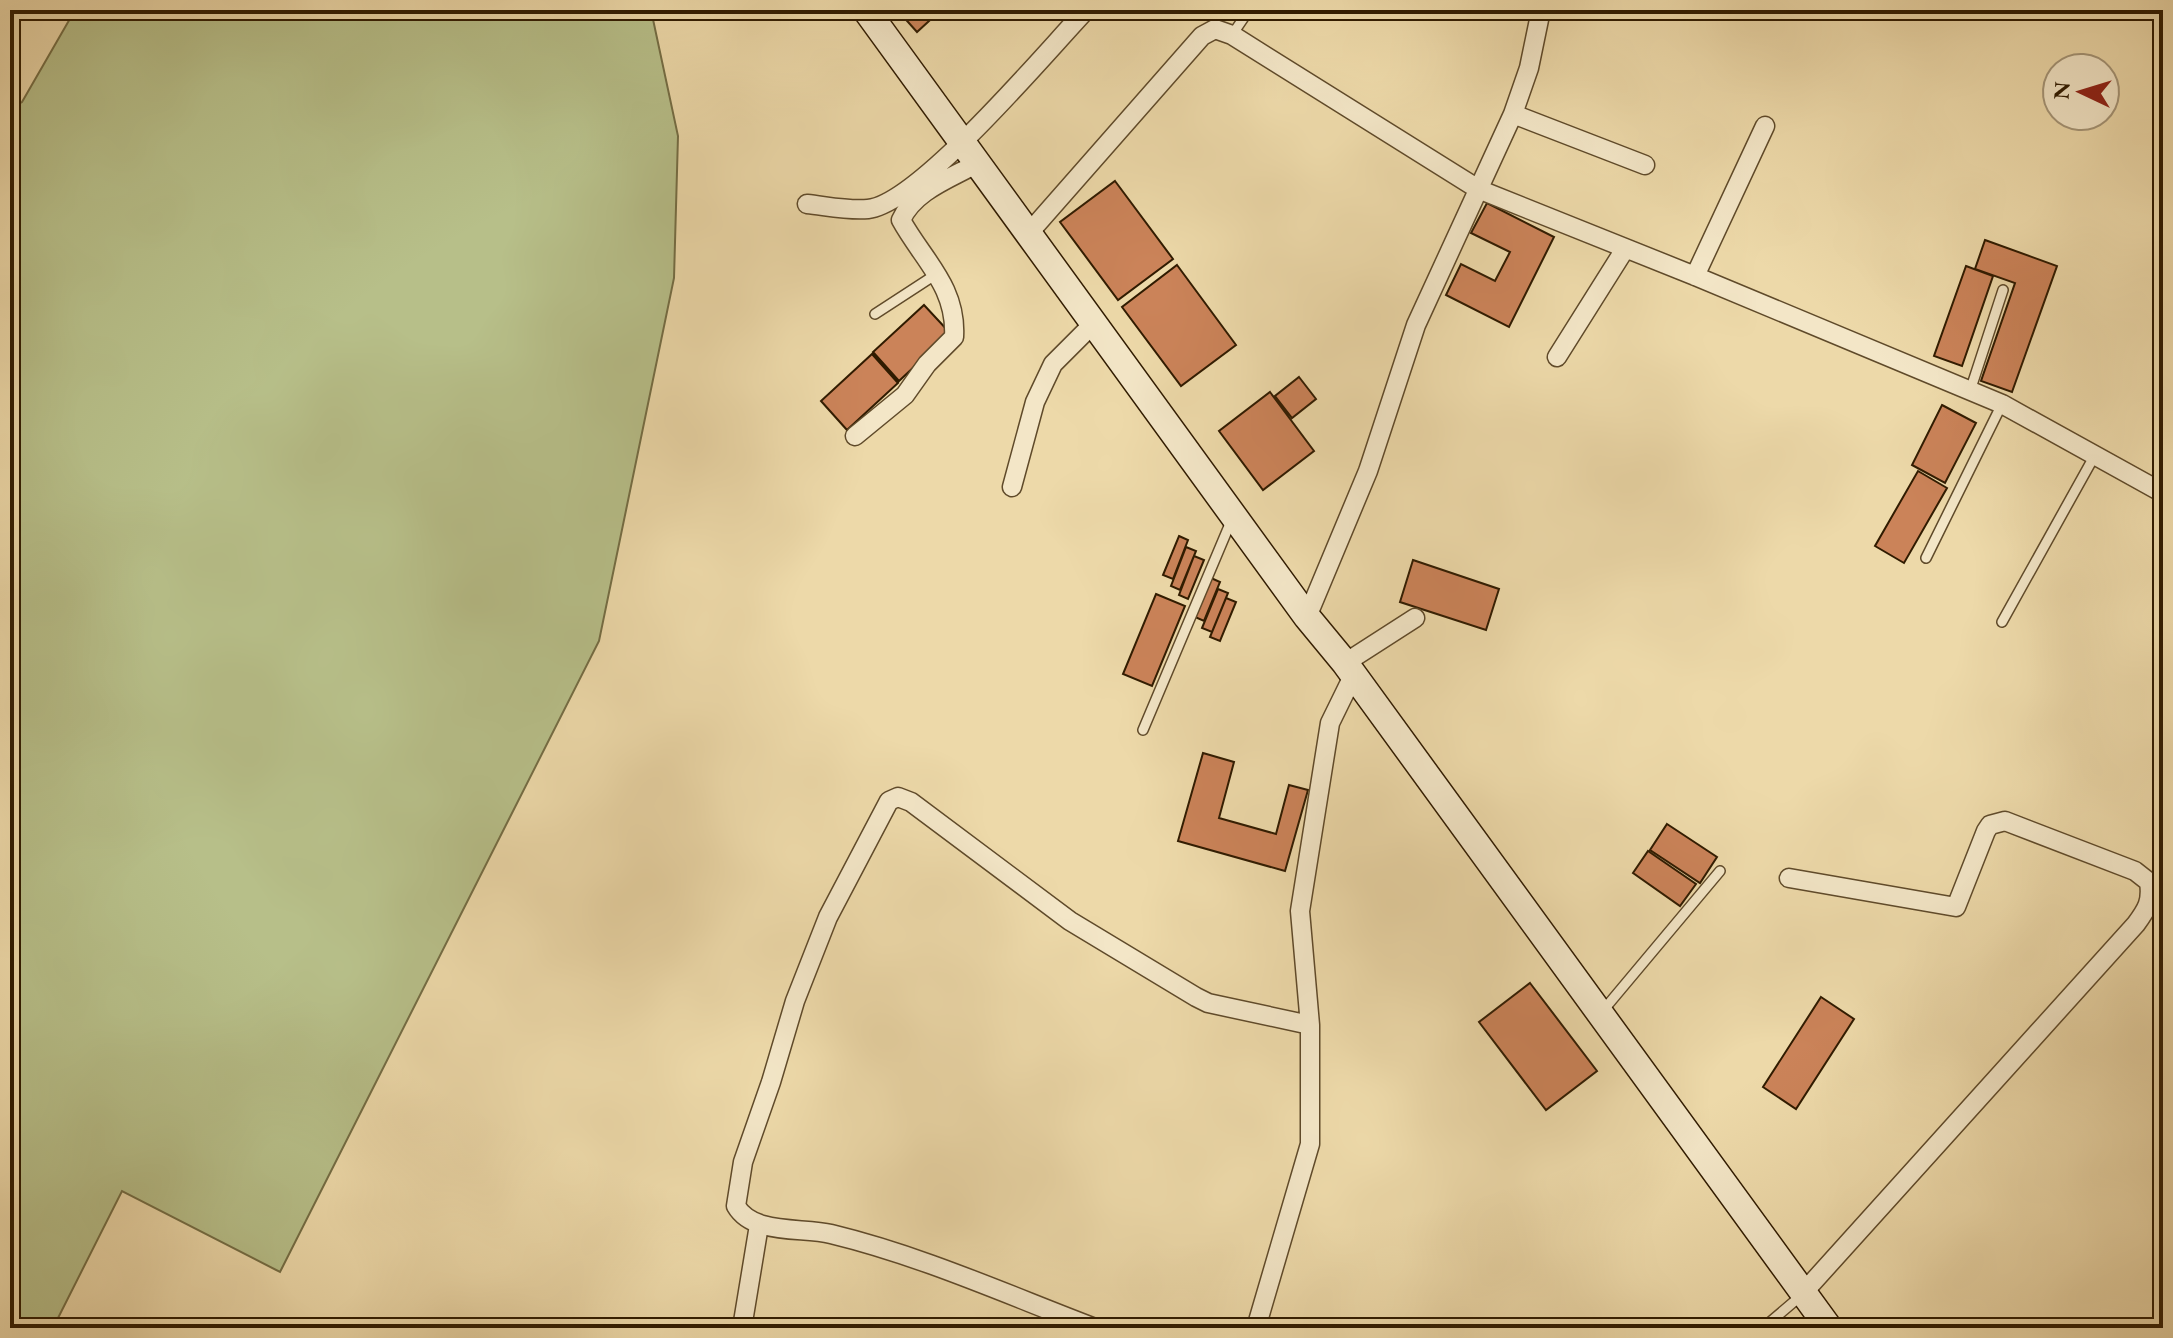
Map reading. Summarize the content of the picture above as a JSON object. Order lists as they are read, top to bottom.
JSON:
{
  "north": "left"
}
